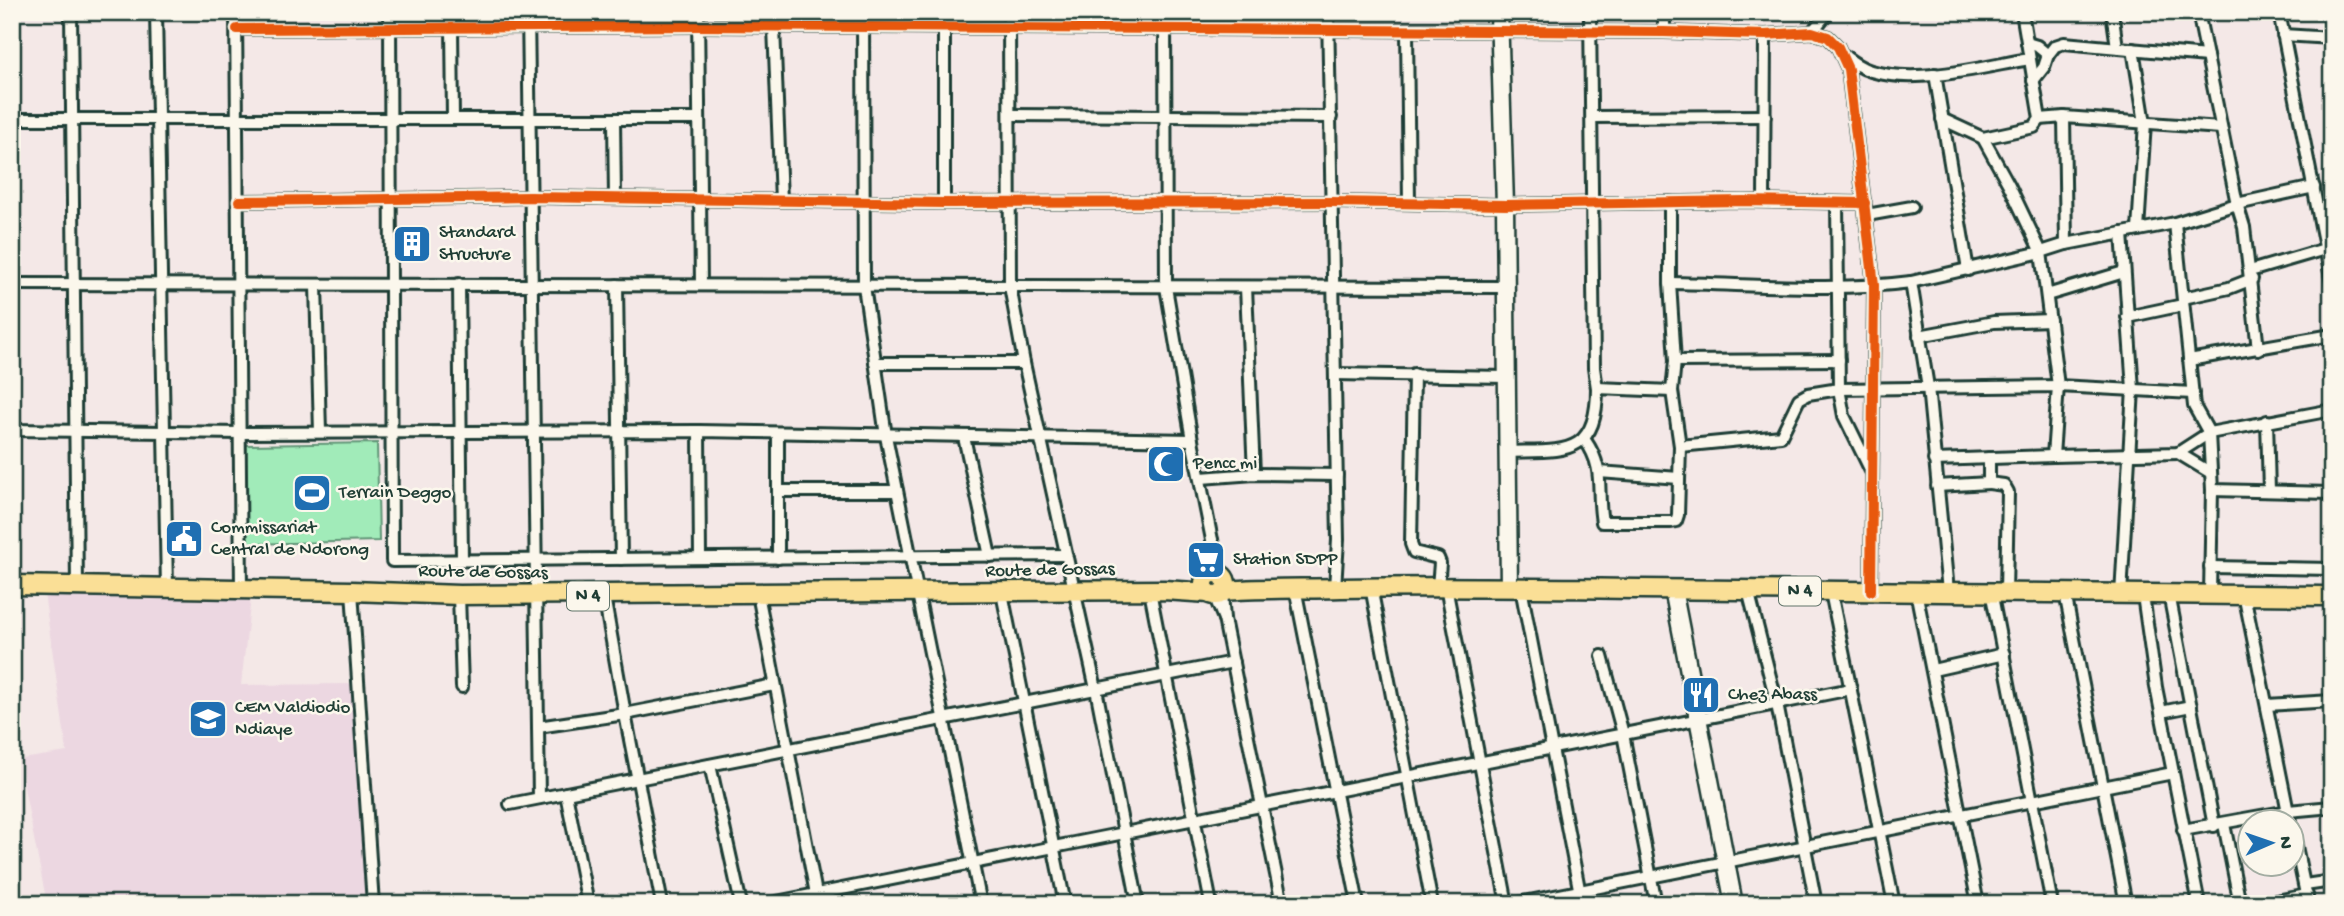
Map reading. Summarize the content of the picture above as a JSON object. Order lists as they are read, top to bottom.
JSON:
{
  "streets": {
    "main road": ["Route de Gossas", "N 4"]
  },
  "crossings": [
    ["Route de Gossas", "N 4"]
  ],
  "places": {
    "building": ["Standard Structure"],
    "mosque": ["Pencc mi"],
    "sports": ["Terrain Deggo"],
    "public building": ["Commissariat Central de Ndorong"],
    "supermarket": ["Station SDPP"],
    "restaurant": ["Chez Abass"],
    "school or university": ["CEM Valdiodio Ndiaye"]
  },
  "north": "right"
}
